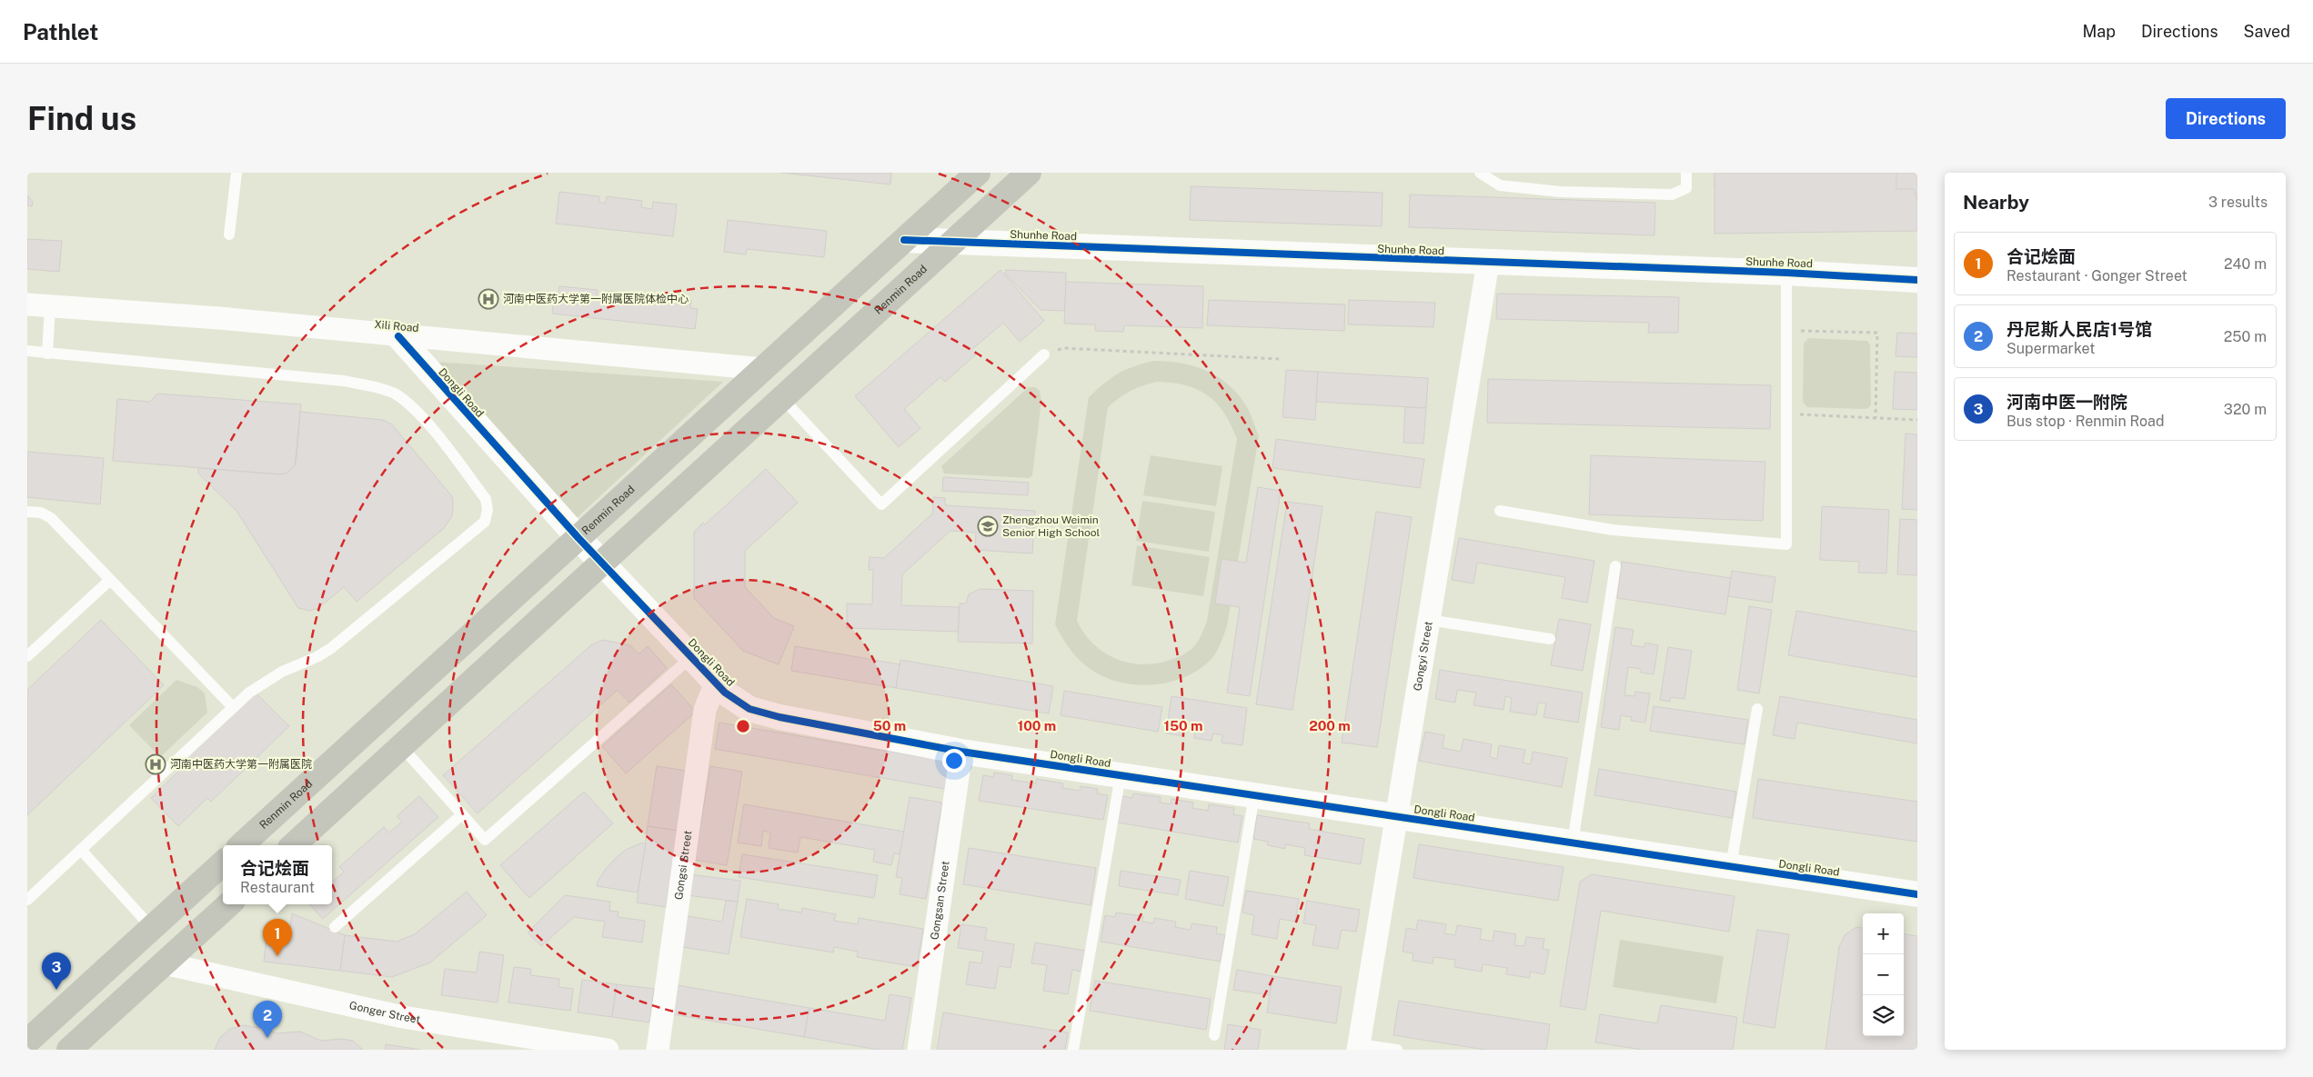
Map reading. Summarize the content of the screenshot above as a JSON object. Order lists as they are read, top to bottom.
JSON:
{
  "streets": {
    "main road": ["Renmin Road"],
    "street": [
      "Shunhe Road",
      "Xili Road",
      "Dongli Road",
      "Gongyi Street",
      "Gongsi Street",
      "Gongsan Street",
      "Gonger Street"
    ]
  },
  "crossings": [
    ["Shunhe Road", "Renmin Road"],
    ["Shunhe Road", "Gongyi Street"],
    ["Renmin Road", "Xili Road"],
    ["Renmin Road", "Dongli Road"],
    ["Xili Road", "Dongli Road"],
    ["Dongli Road", "Gongyi Street"],
    ["Dongli Road", "Gongsi Street"],
    ["Dongli Road", "Gongsan Street"]
  ],
  "places": {
    "hospital": ["河南中医药大学第一附属医院体检中心", "河南中医药大学第一附属医院"],
    "school or university": ["Zhengzhou Weimin Senior High School"]
  },
  "page": {
    "header": "Pathlet",
    "nav": ["Map", "Directions", "Saved"],
    "buttons": "Directions",
    "title": "Find us",
    "heading": ["Nearby", "3 results"],
    "list": [
      {
        "mark": "1",
        "name": "合记烩面",
        "note": "Restaurant · Gonger Street",
        "value": "240 m"
      },
      {
        "mark": "2",
        "name": "丹尼斯人民店1号馆",
        "note": "Supermarket",
        "value": "250 m"
      },
      {
        "mark": "3",
        "name": "河南中医一附院",
        "note": "Bus stop · Renmin Road",
        "value": "320 m"
      }
    ],
    "popup": ["合记烩面", "Restaurant"],
    "map_buttons": ["+", "−"],
    "pins": ["1", "3", "2"]
  },
  "rings": [
    "50 m",
    "100 m",
    "150 m",
    "200 m"
  ]
}
